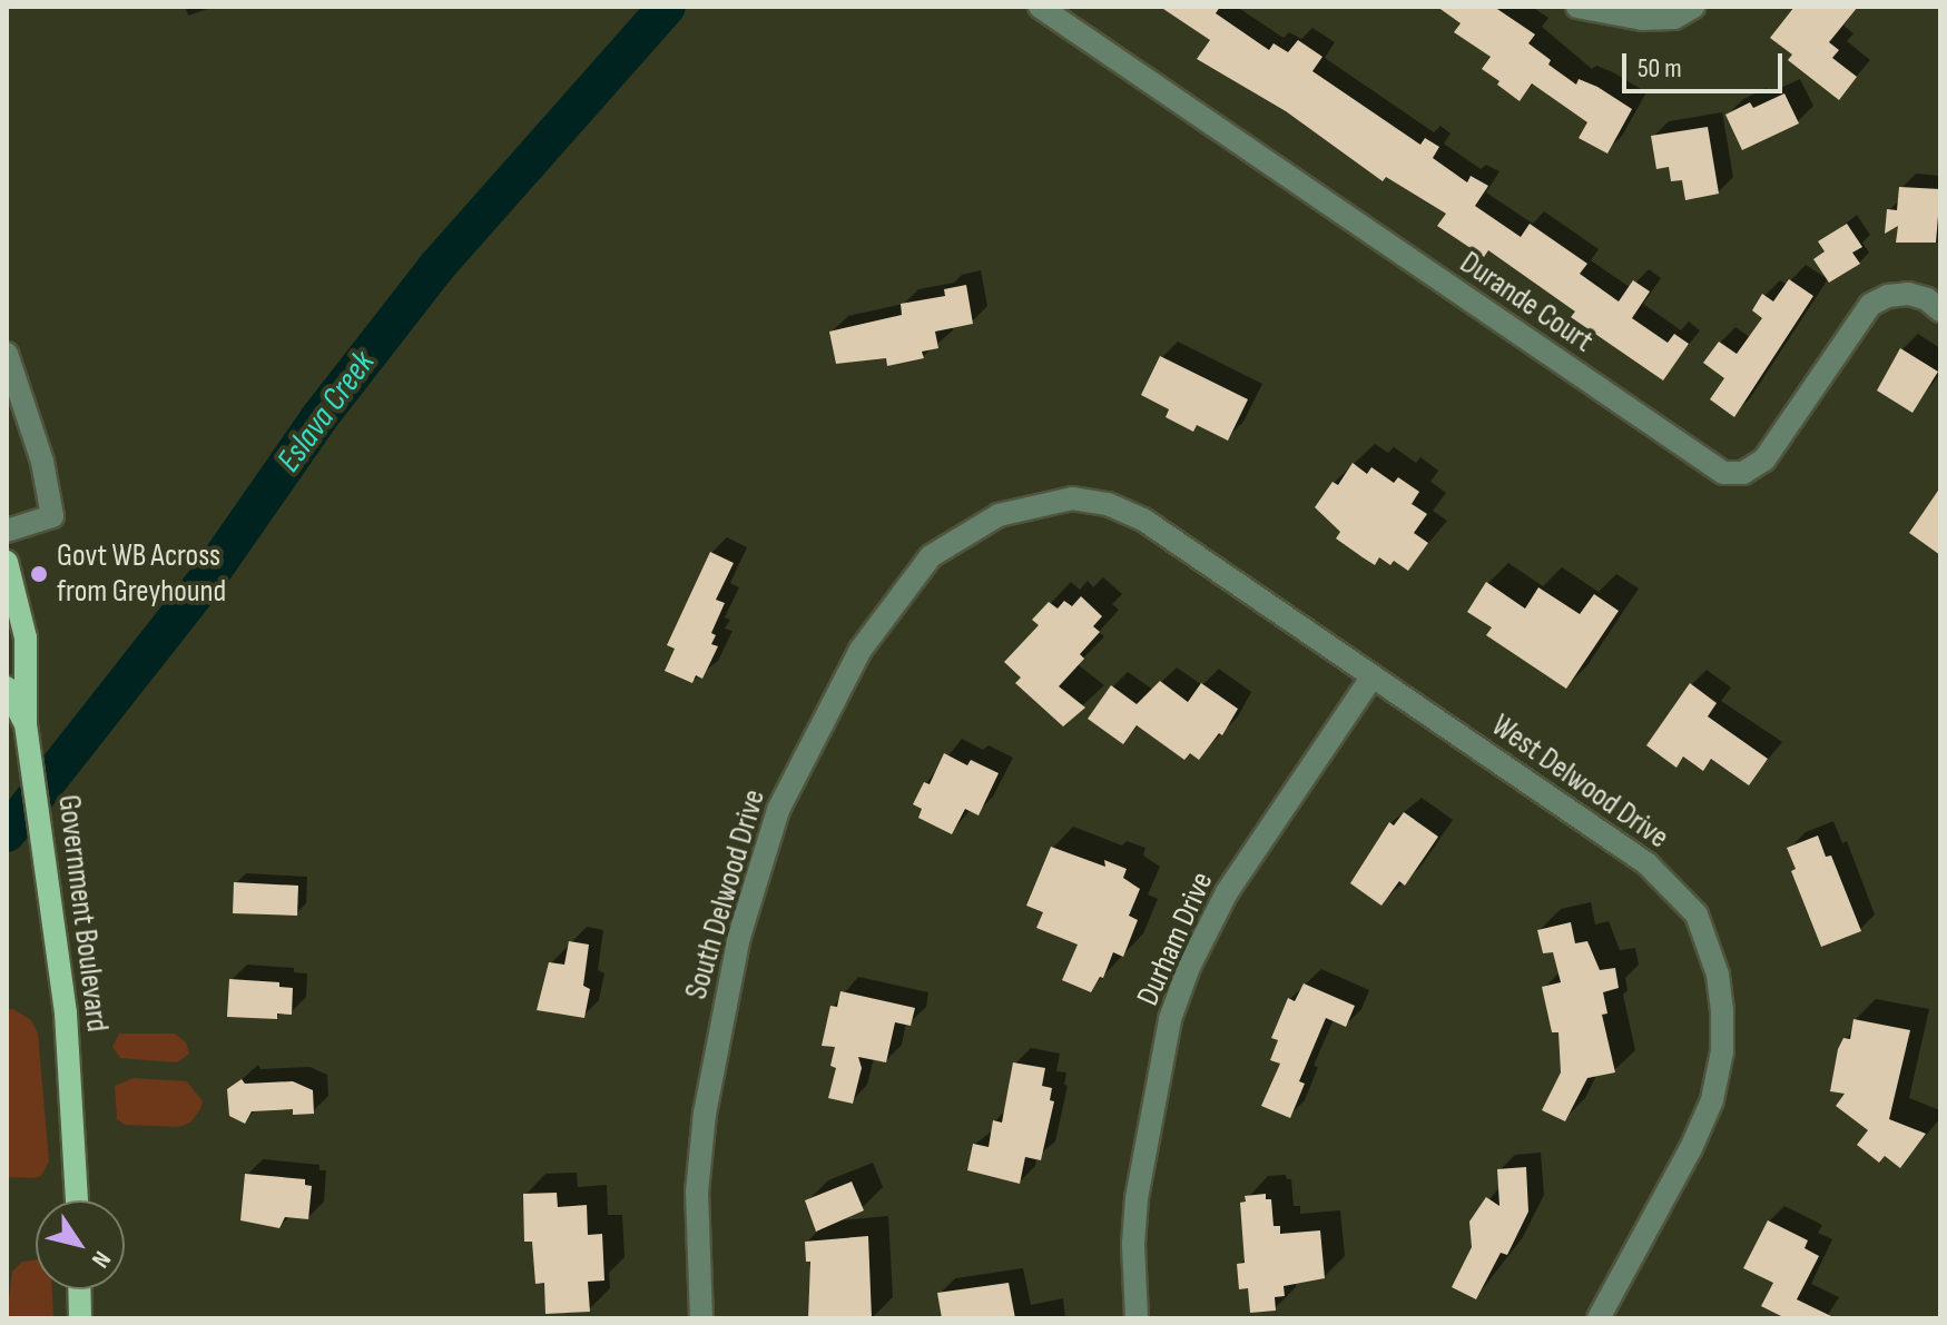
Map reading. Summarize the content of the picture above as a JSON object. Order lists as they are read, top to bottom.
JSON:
{
  "streets": {
    "main road": ["Government Boulevard"],
    "street": [
      "Durande Court",
      "West Delwood Drive",
      "South Delwood Drive",
      "Durham Drive"
    ]
  },
  "crossings": [
    ["West Delwood Drive", "South Delwood Drive"],
    ["West Delwood Drive", "Durham Drive"]
  ],
  "water": ["Eslava Creek"],
  "places": ["Govt WB Across from Greyhound"],
  "scale_bar": "50 m",
  "north": "bottom right"
}
